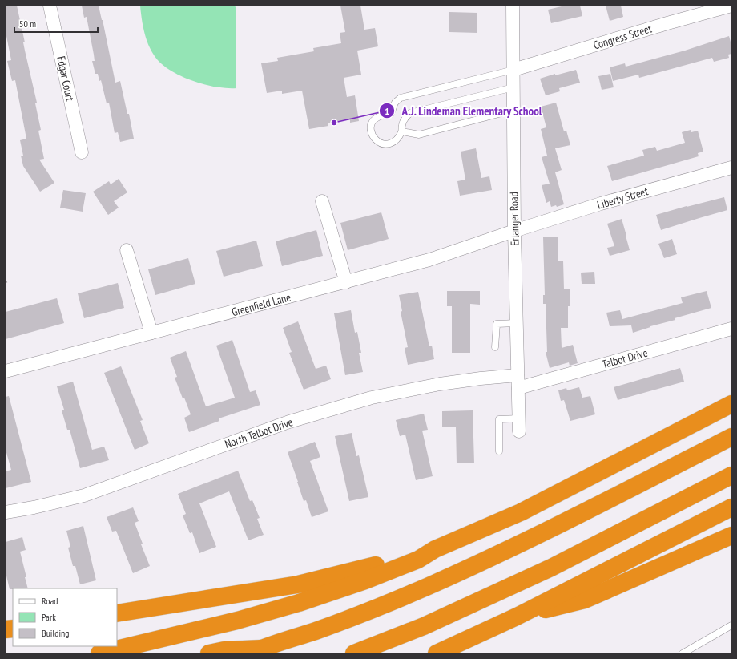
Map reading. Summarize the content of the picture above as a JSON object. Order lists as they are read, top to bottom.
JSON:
{
  "streets": {
    "street": [
      "Congress Street",
      "Edgar Court",
      "Liberty Street",
      "Erlanger Road",
      "Greenfield Lane",
      "Talbot Drive",
      "North Talbot Drive"
    ]
  },
  "crossings": [
    ["Congress Street", "Erlanger Road"],
    ["Liberty Street", "Erlanger Road"],
    ["Liberty Street", "Greenfield Lane"],
    ["Erlanger Road", "Greenfield Lane"],
    ["Erlanger Road", "Talbot Drive"],
    ["Erlanger Road", "North Talbot Drive"],
    ["Talbot Drive", "North Talbot Drive"]
  ],
  "places": ["A.J. Lindeman Elementary School"],
  "legend": ["Road", "Park", "Building"],
  "scale_bar": "50 m"
}
